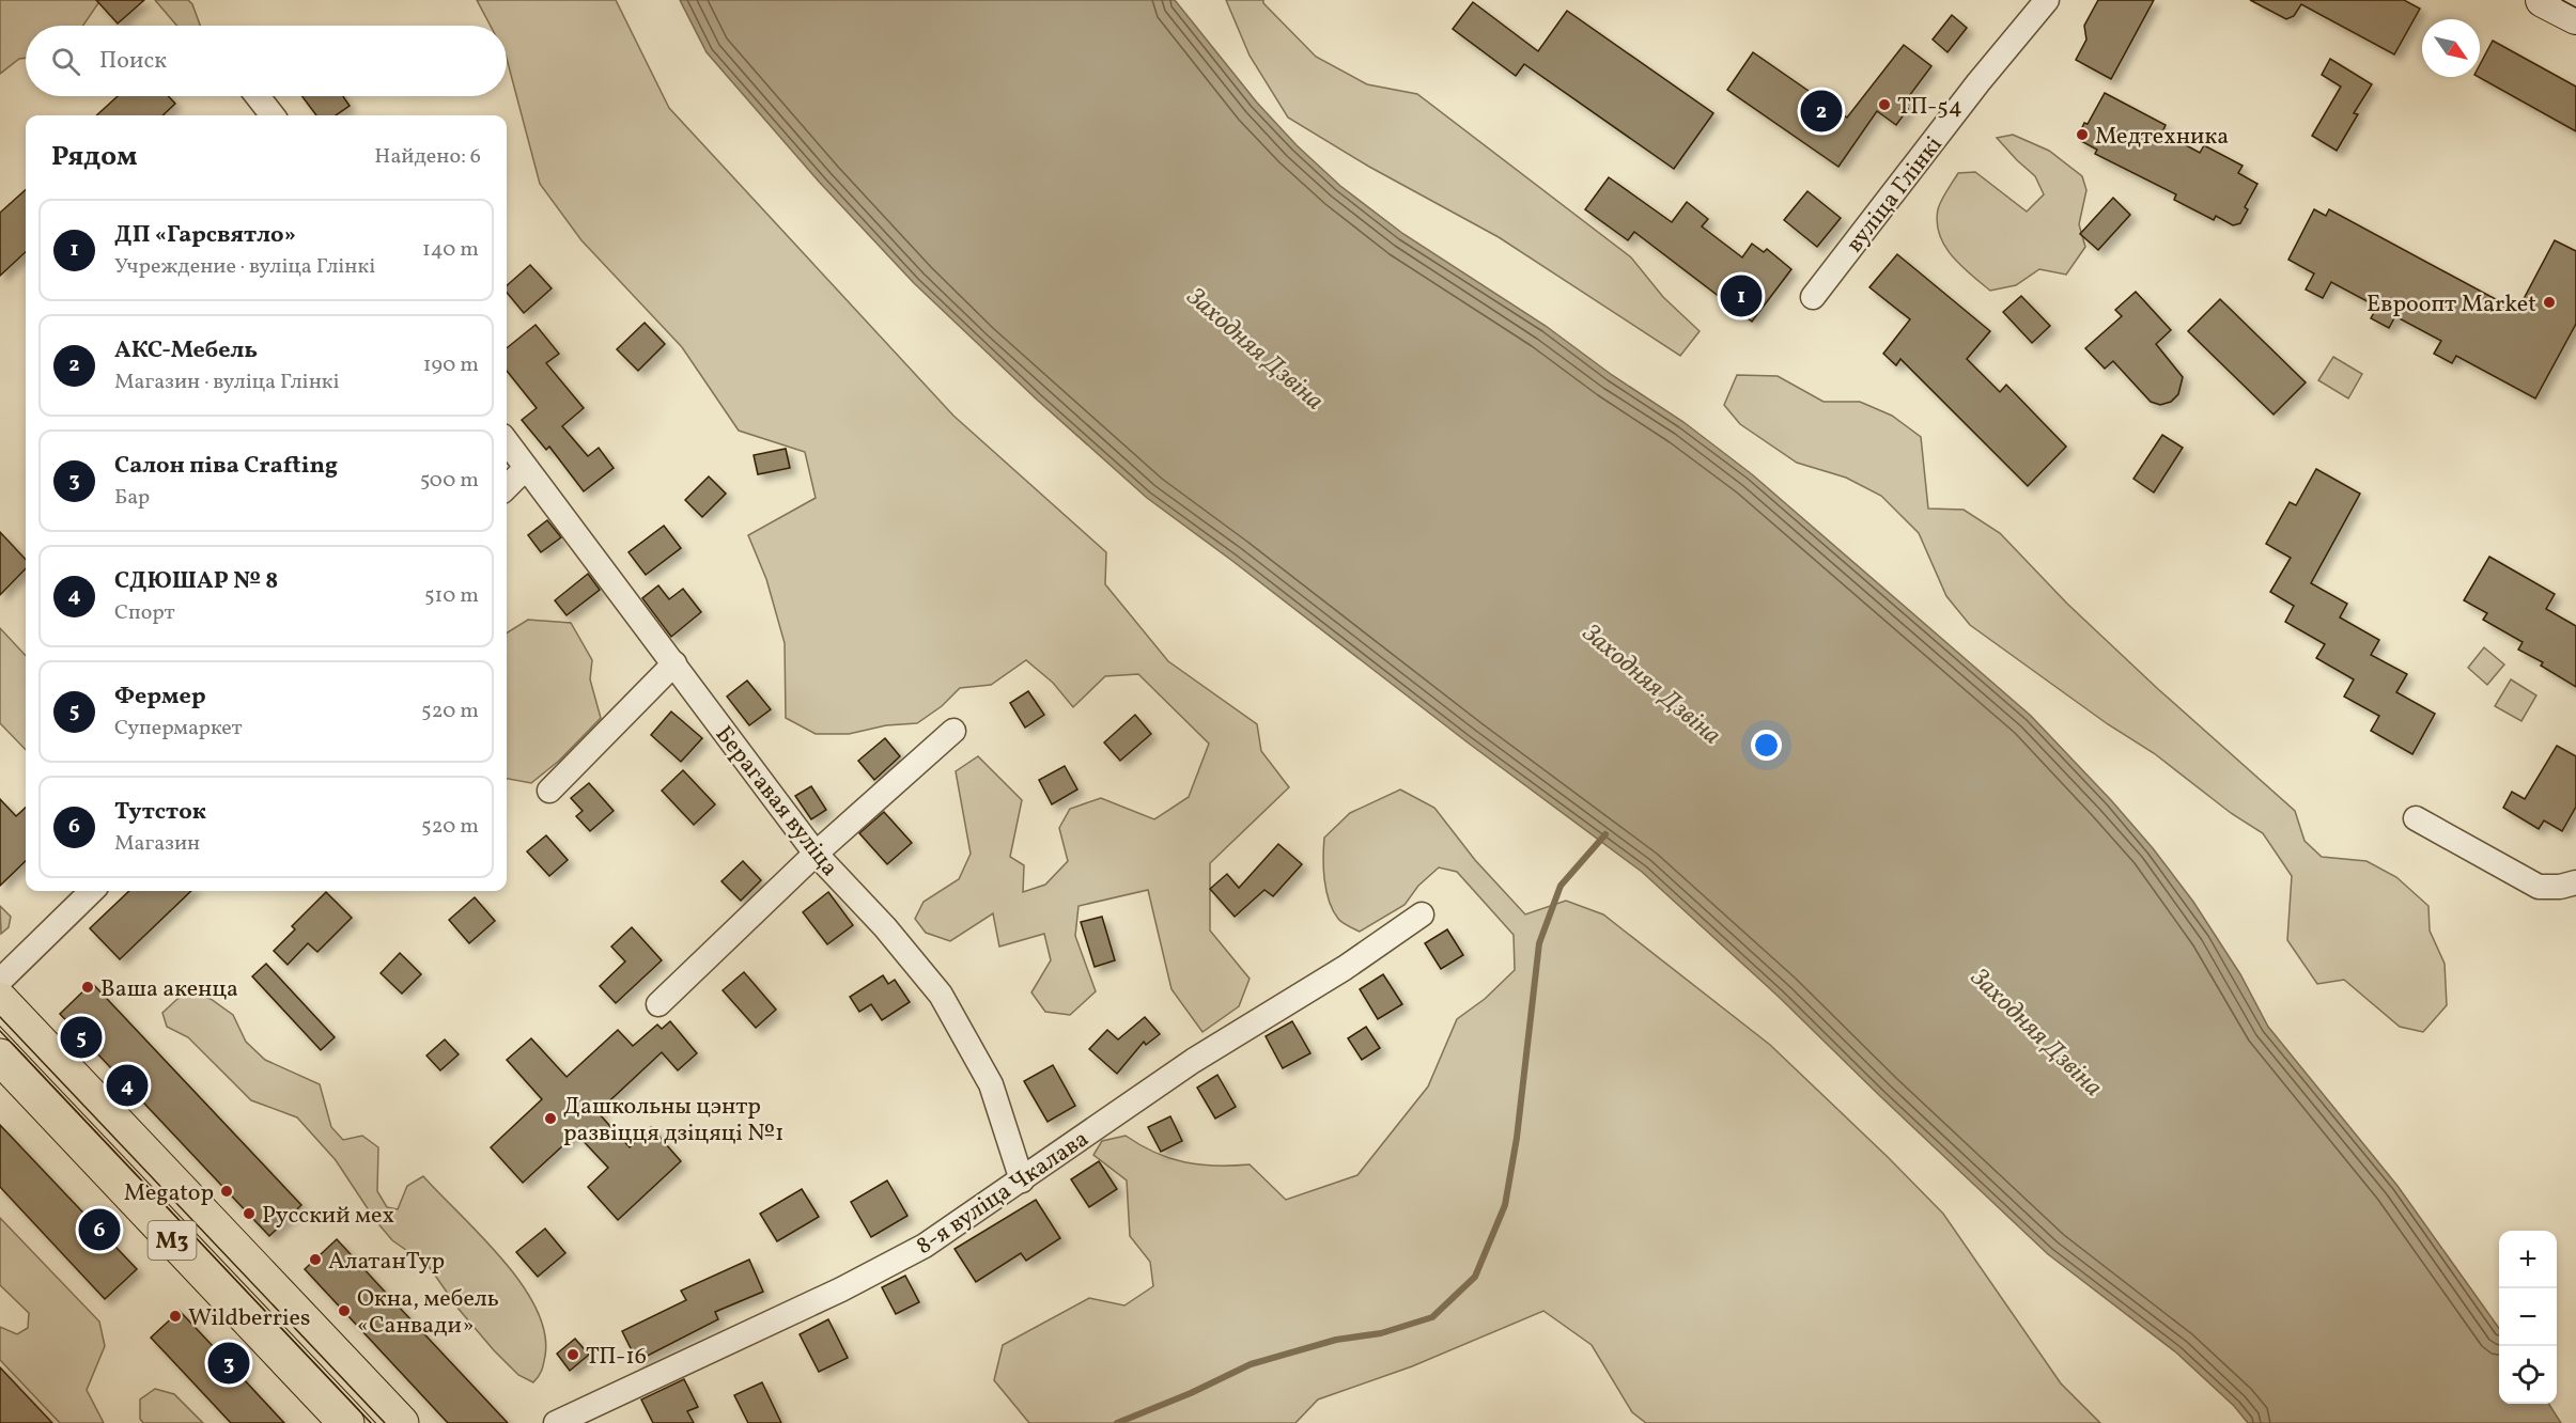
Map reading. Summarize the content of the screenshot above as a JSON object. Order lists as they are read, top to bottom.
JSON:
{
  "streets": {
    "main road": ["М3"],
    "street": ["вуліца Глінкі", "Берагавая вуліца", "8-я вуліца Чкалава"]
  },
  "crossings": [
    ["Берагавая вуліца", "8-я вуліца Чкалава"]
  ],
  "water": ["Заходняя Дзвіна"],
  "places": [
    "ТП-54",
    "Медтехника",
    "Евроопт Market",
    "Ваша акенца",
    "Дашкольны цэнтр развіцця дзіцяці №1",
    "Megatop",
    "Русский мех",
    "АлатанТур",
    "Окна, мебель «Санвади»",
    "Wildberries",
    "ТП-16"
  ],
  "north": "bottom right",
  "page": {
    "search": "Поиск",
    "pins": [
      "2",
      "1",
      "5",
      "4",
      "6",
      "3"
    ],
    "heading": ["Рядом", "Найдено: 6"],
    "list": [
      {
        "mark": "1",
        "name": "ДП «Гарсвятло»",
        "note": "Учреждение · вуліца Глінкі",
        "value": "140 m"
      },
      {
        "mark": "2",
        "name": "АКС-Мебель",
        "note": "Магазин · вуліца Глінкі",
        "value": "190 m"
      },
      {
        "mark": "3",
        "name": "Салон піва Crafting",
        "note": "Бар",
        "value": "500 m"
      },
      {
        "mark": "4",
        "name": "СДЮШАР № 8",
        "note": "Спорт",
        "value": "510 m"
      },
      {
        "mark": "5",
        "name": "Фермер",
        "note": "Супермаркет",
        "value": "520 m"
      },
      {
        "mark": "6",
        "name": "Тутсток",
        "note": "Магазин",
        "value": "520 m"
      }
    ],
    "map_buttons": ["+", "−"]
  }
}
